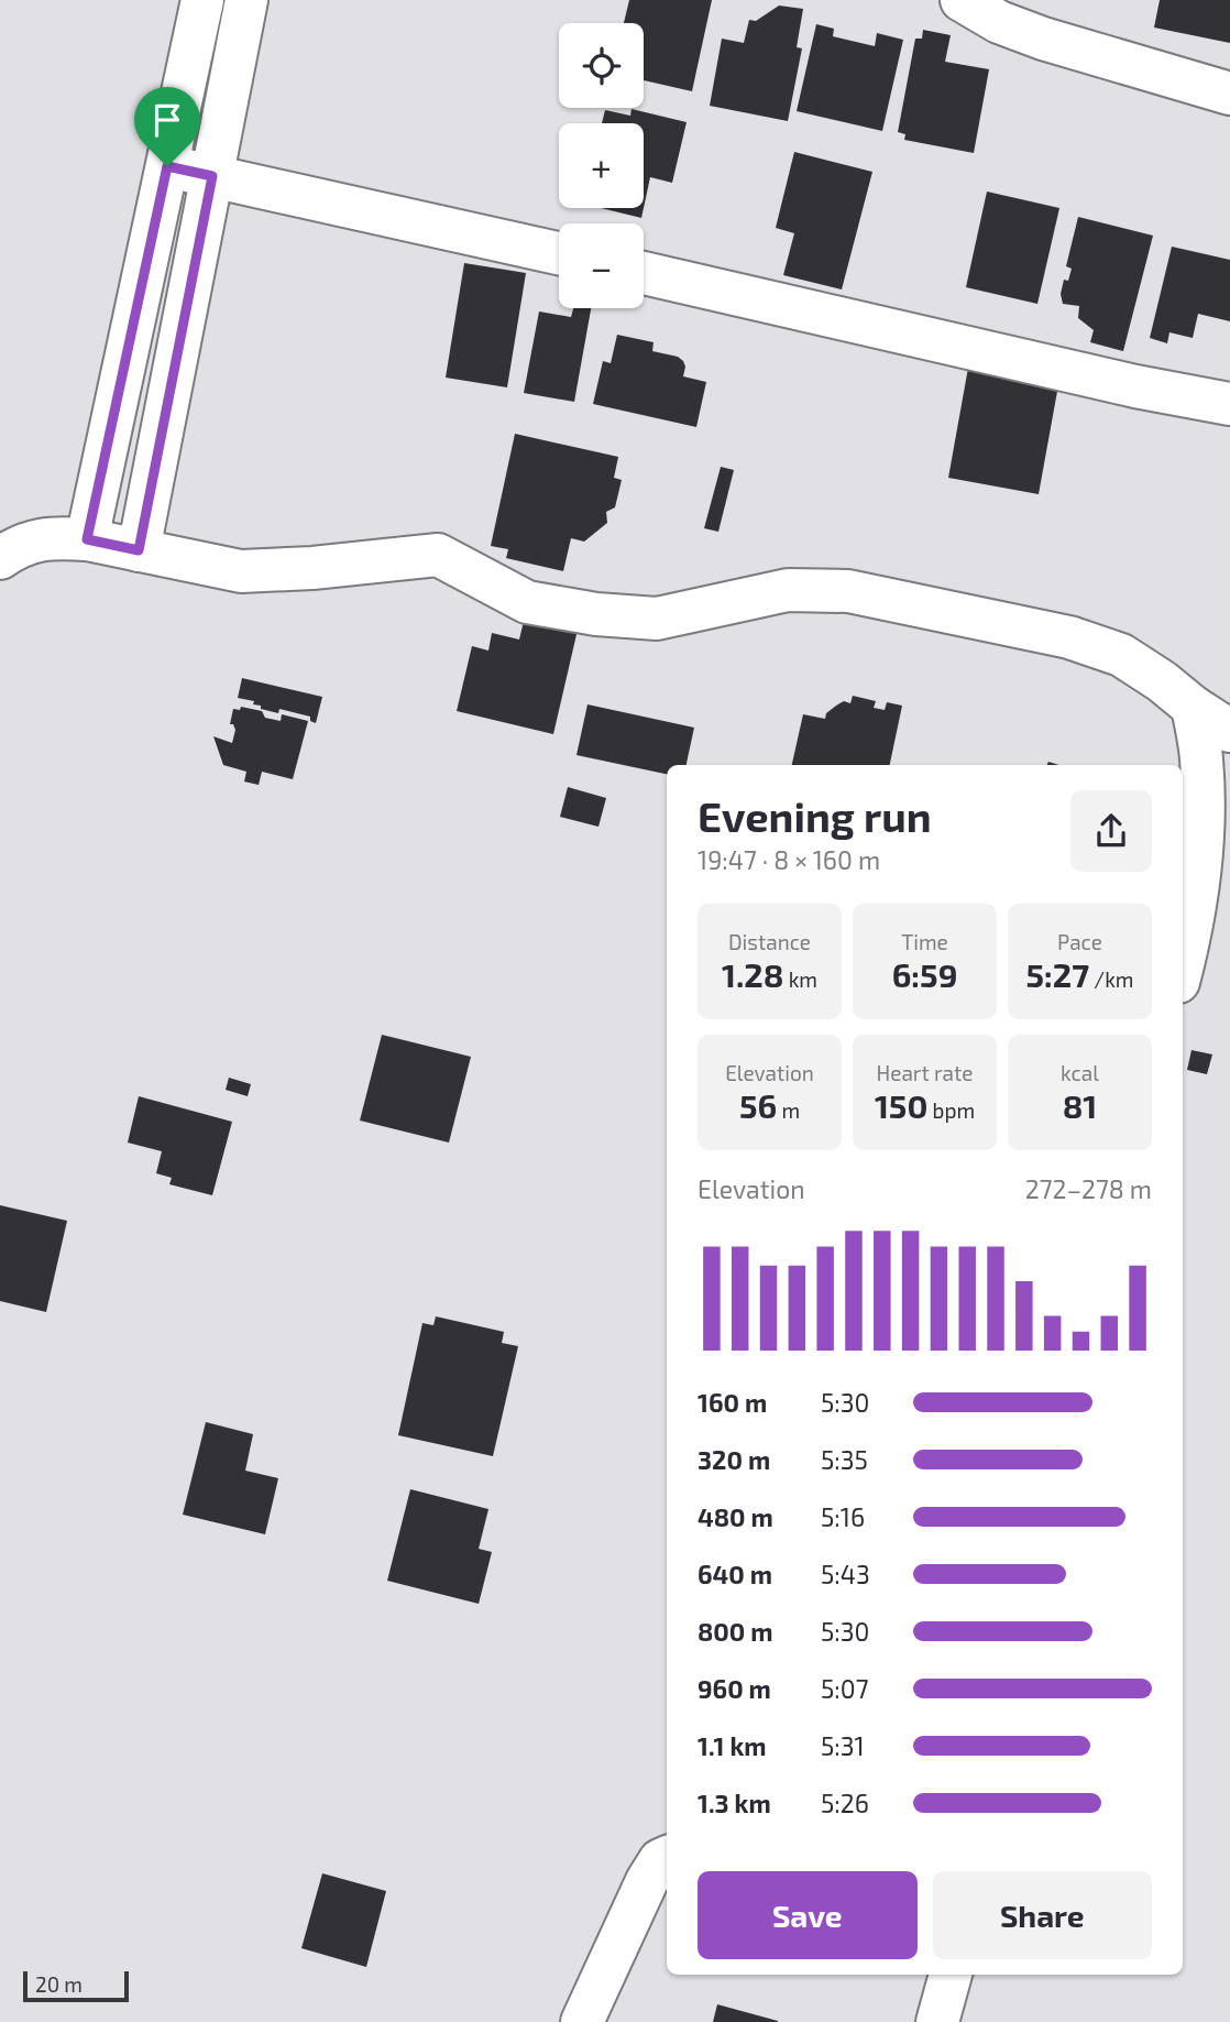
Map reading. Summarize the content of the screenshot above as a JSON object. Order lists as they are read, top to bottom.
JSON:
{
  "scale_bar": "20 m",
  "page": {
    "map_buttons": ["+", "−"],
    "heading": ["Evening run", "19:47 · 8 × 160 m"],
    "stats": [
      ["Distance", "1.28 km"],
      ["Time", "6:59"],
      ["Pace", "5:27 /km"],
      ["Elevation", "56 m"],
      ["Heart rate", "150 bpm"],
      ["kcal", "81"]
    ],
    "chart": ["Elevation", "272–278 m"],
    "list": [
      {
        "name": "160 m",
        "note": "5:30"
      },
      {
        "name": "320 m",
        "note": "5:35"
      },
      {
        "name": "480 m",
        "note": "5:16"
      },
      {
        "name": "640 m",
        "note": "5:43"
      },
      {
        "name": "800 m",
        "note": "5:30"
      },
      {
        "name": "960 m",
        "note": "5:07"
      },
      {
        "name": "1.1 km",
        "note": "5:31"
      },
      {
        "name": "1.3 km",
        "note": "5:26"
      }
    ],
    "buttons": ["Save", "Share"],
    "scale": "20 m"
  }
}
